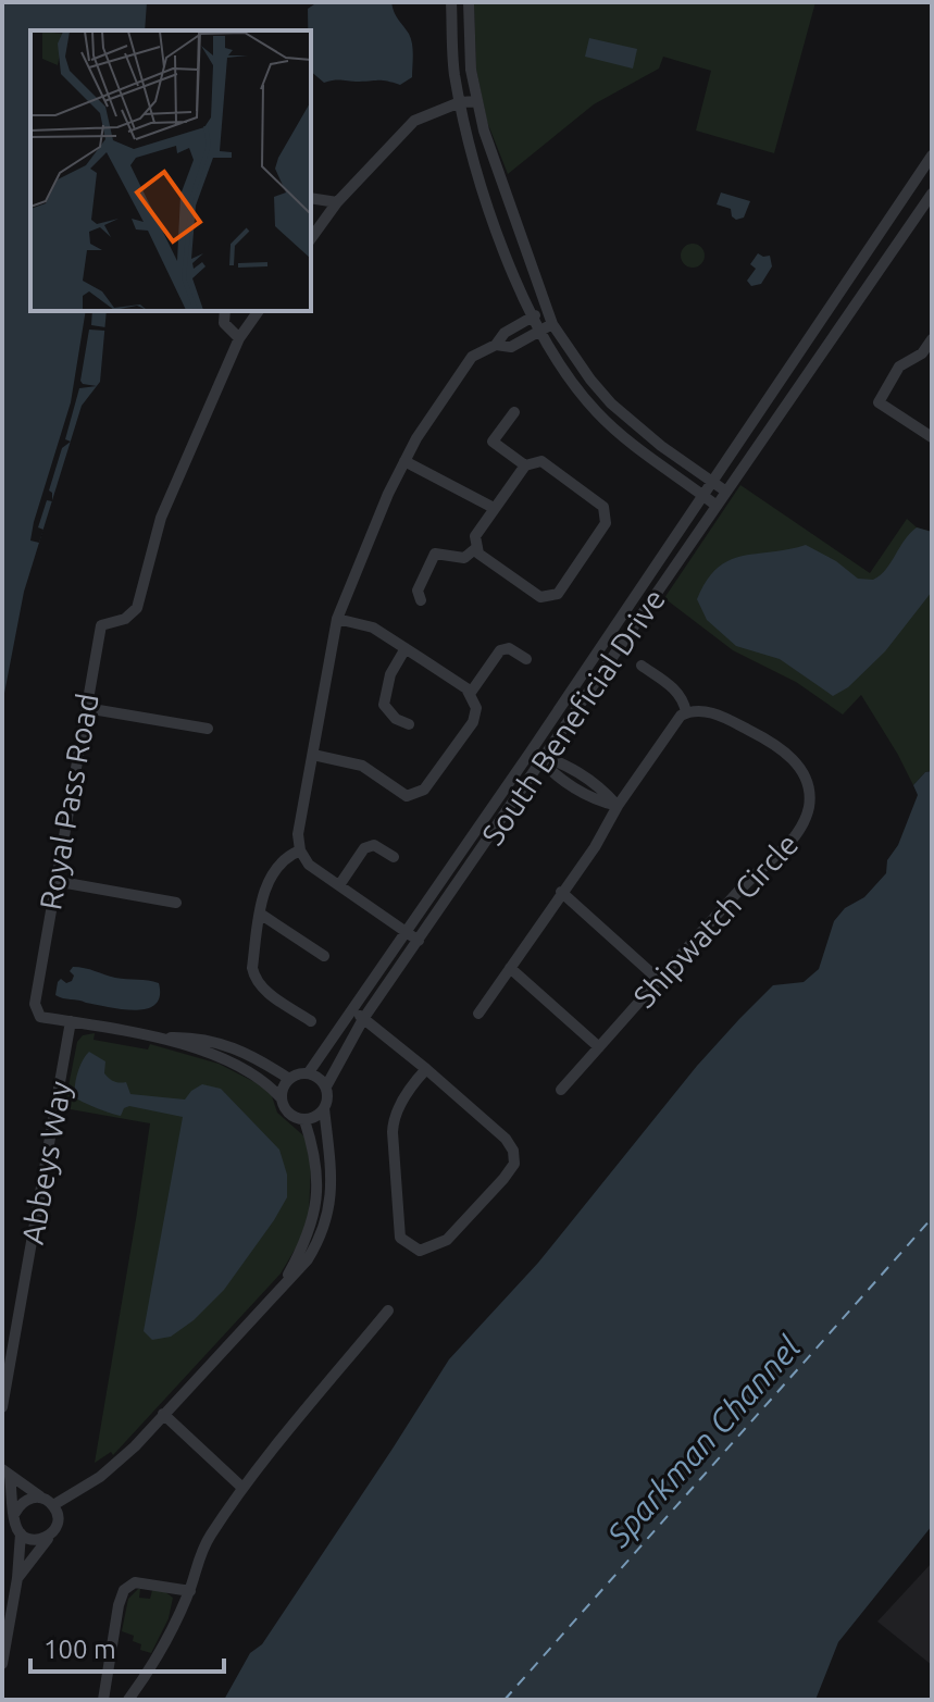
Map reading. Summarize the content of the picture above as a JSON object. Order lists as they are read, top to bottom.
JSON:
{
  "streets": {
    "street": [
      "South Beneficial Drive",
      "Royal Pass Road",
      "Shipwatch Circle",
      "Abbeys Way"
    ]
  },
  "crossings": [
    ["Royal Pass Road", "Abbeys Way"]
  ],
  "water": ["Sparkman Channel"],
  "scale_bar": "100 m"
}
